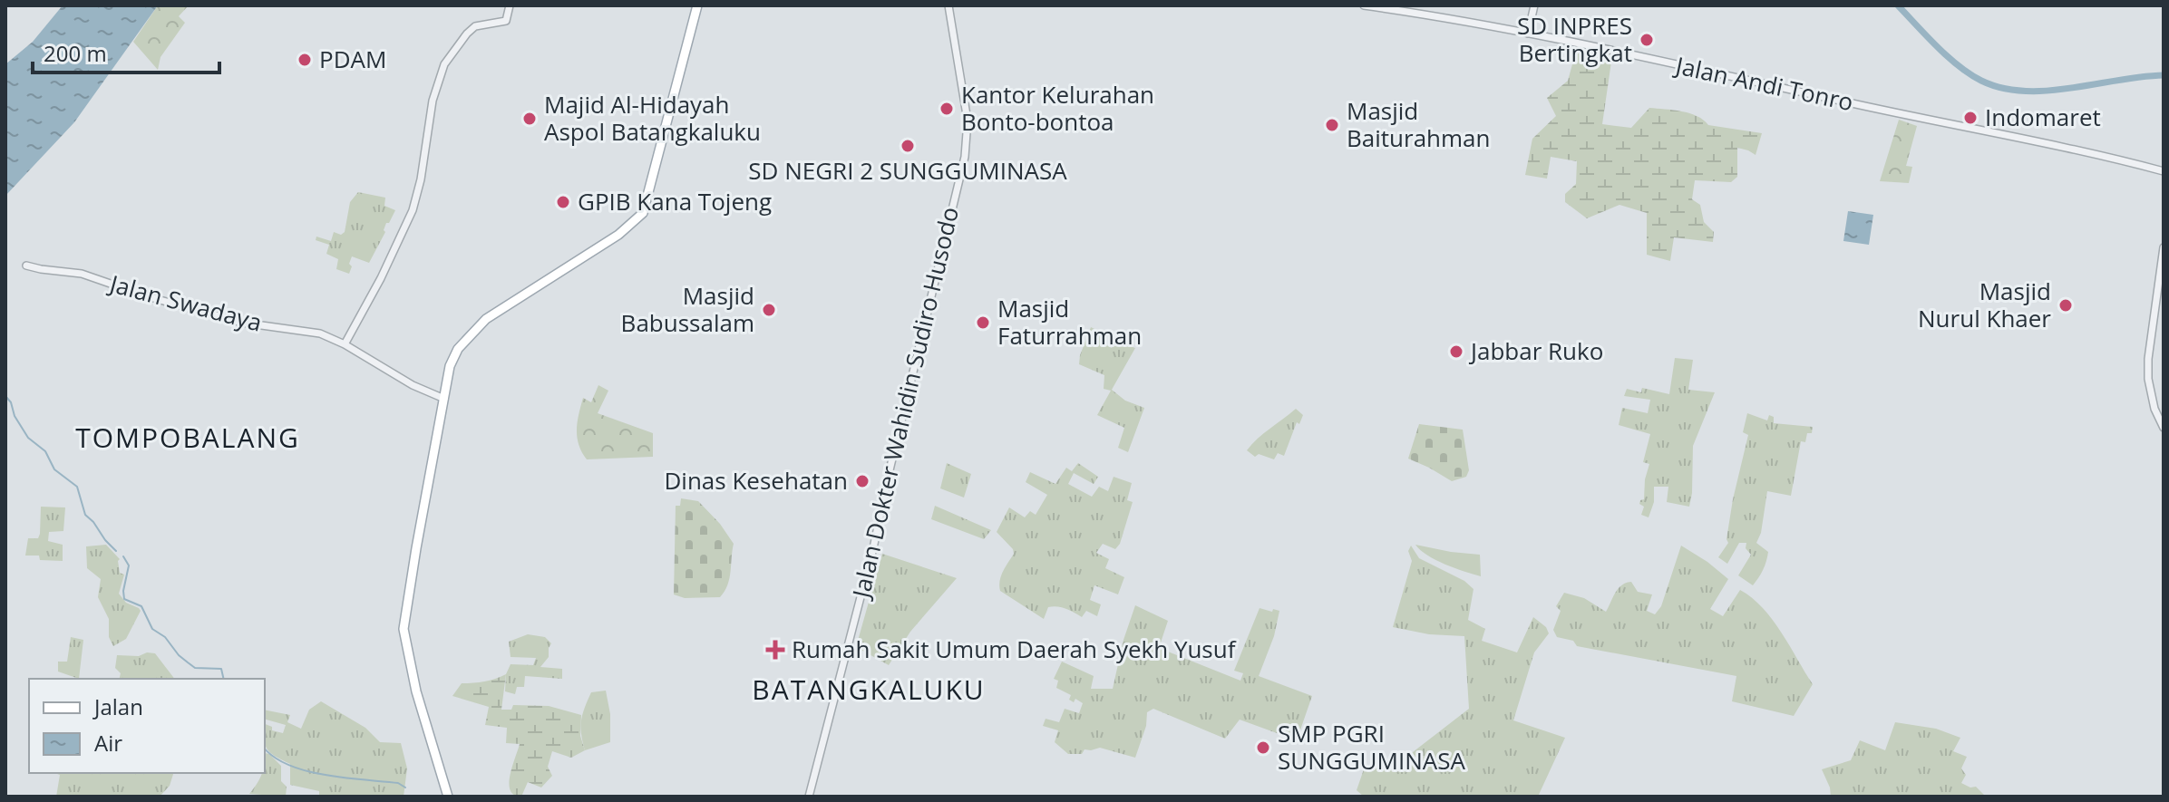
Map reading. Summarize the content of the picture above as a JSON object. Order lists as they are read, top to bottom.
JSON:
{
  "streets": {
    "street": ["Jalan Andi Tonro", "Jalan Swadaya", "Jalan Dokter Wahidin Sudiro Husodo"]
  },
  "districts": ["TOMPOBALANG", "BATANGKALUKU"],
  "places": {
    "other": [
      "SD INPRES Bertingkat",
      "PDAM",
      "Kantor Kelurahan Bonto-bontoa",
      "Indomaret",
      "Majid Al-Hidayah Aspol Batangkaluku",
      "Masjid Baiturahman",
      "SD NEGRI 2 SUNGGUMINASA",
      "GPIB Kana Tojeng",
      "Masjid Nurul Khaer",
      "Masjid Babussalam",
      "Masjid Faturrahman",
      "Jabbar Ruko",
      "Dinas Kesehatan",
      "SMP PGRI SUNGGUMINASA"
    ],
    "health": ["Rumah Sakit Umum Daerah Syekh Yusuf"]
  },
  "legend": ["Jalan", "Air"],
  "scale_bar": "200 m"
}
